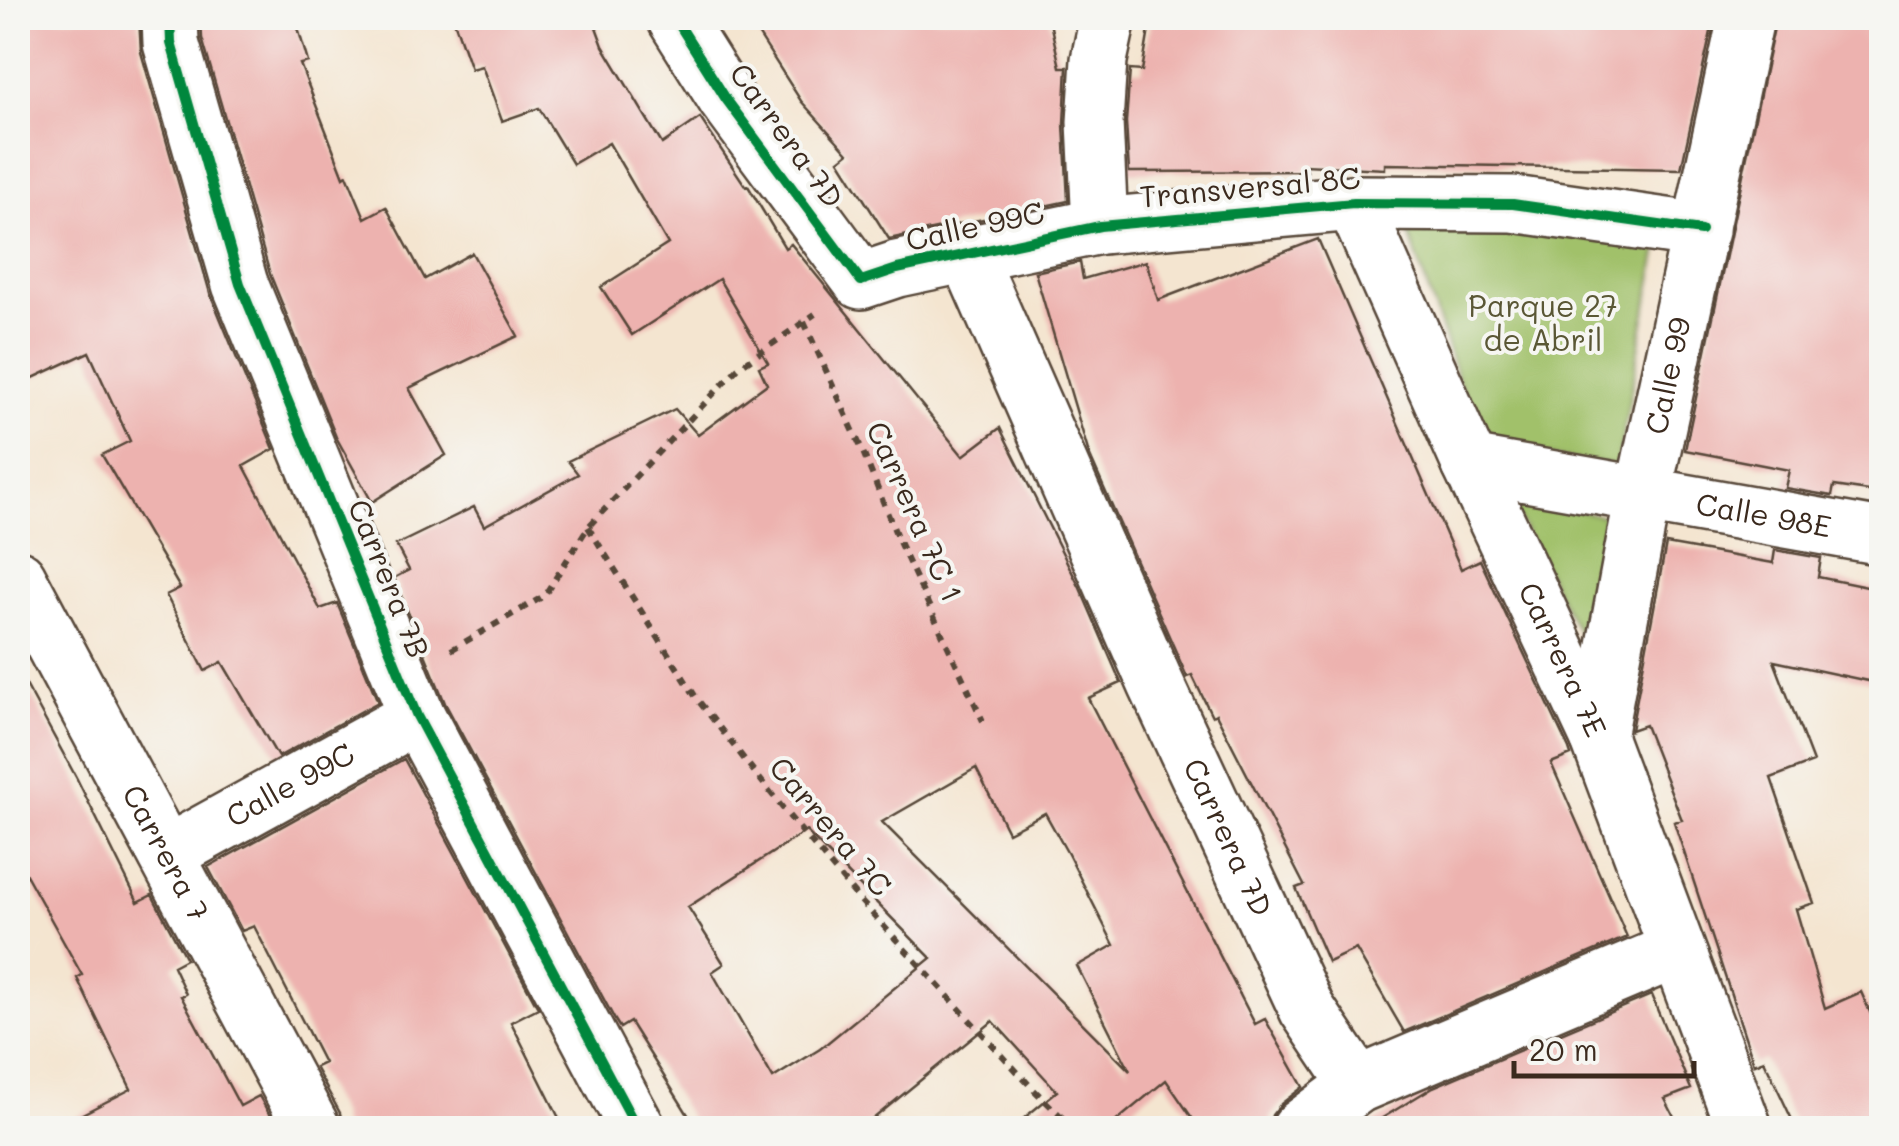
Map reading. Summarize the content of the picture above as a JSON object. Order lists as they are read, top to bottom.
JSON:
{
  "streets": {
    "street": [
      "Carrera 7D",
      "Transversal 8C",
      "Calle 99C",
      "Calle 99",
      "Calle 98E",
      "Carrera 7B",
      "Carrera 7E",
      "Carrera 7"
    ],
    "path": ["Carrera 7C 1", "Carrera 7C"]
  },
  "crossings": [
    ["Carrera 7D", "Calle 99C"],
    ["Transversal 8C", "Calle 99C"],
    ["Transversal 8C", "Calle 99"],
    ["Transversal 8C", "Carrera 7E"],
    ["Calle 99C", "Carrera 7B"],
    ["Calle 99C", "Carrera 7"],
    ["Calle 99", "Calle 98E"],
    ["Calle 99", "Carrera 7E"],
    ["Calle 98E", "Carrera 7E"]
  ],
  "parks": ["Parque 27 de Abril"],
  "scale_bar": "20 m"
}
